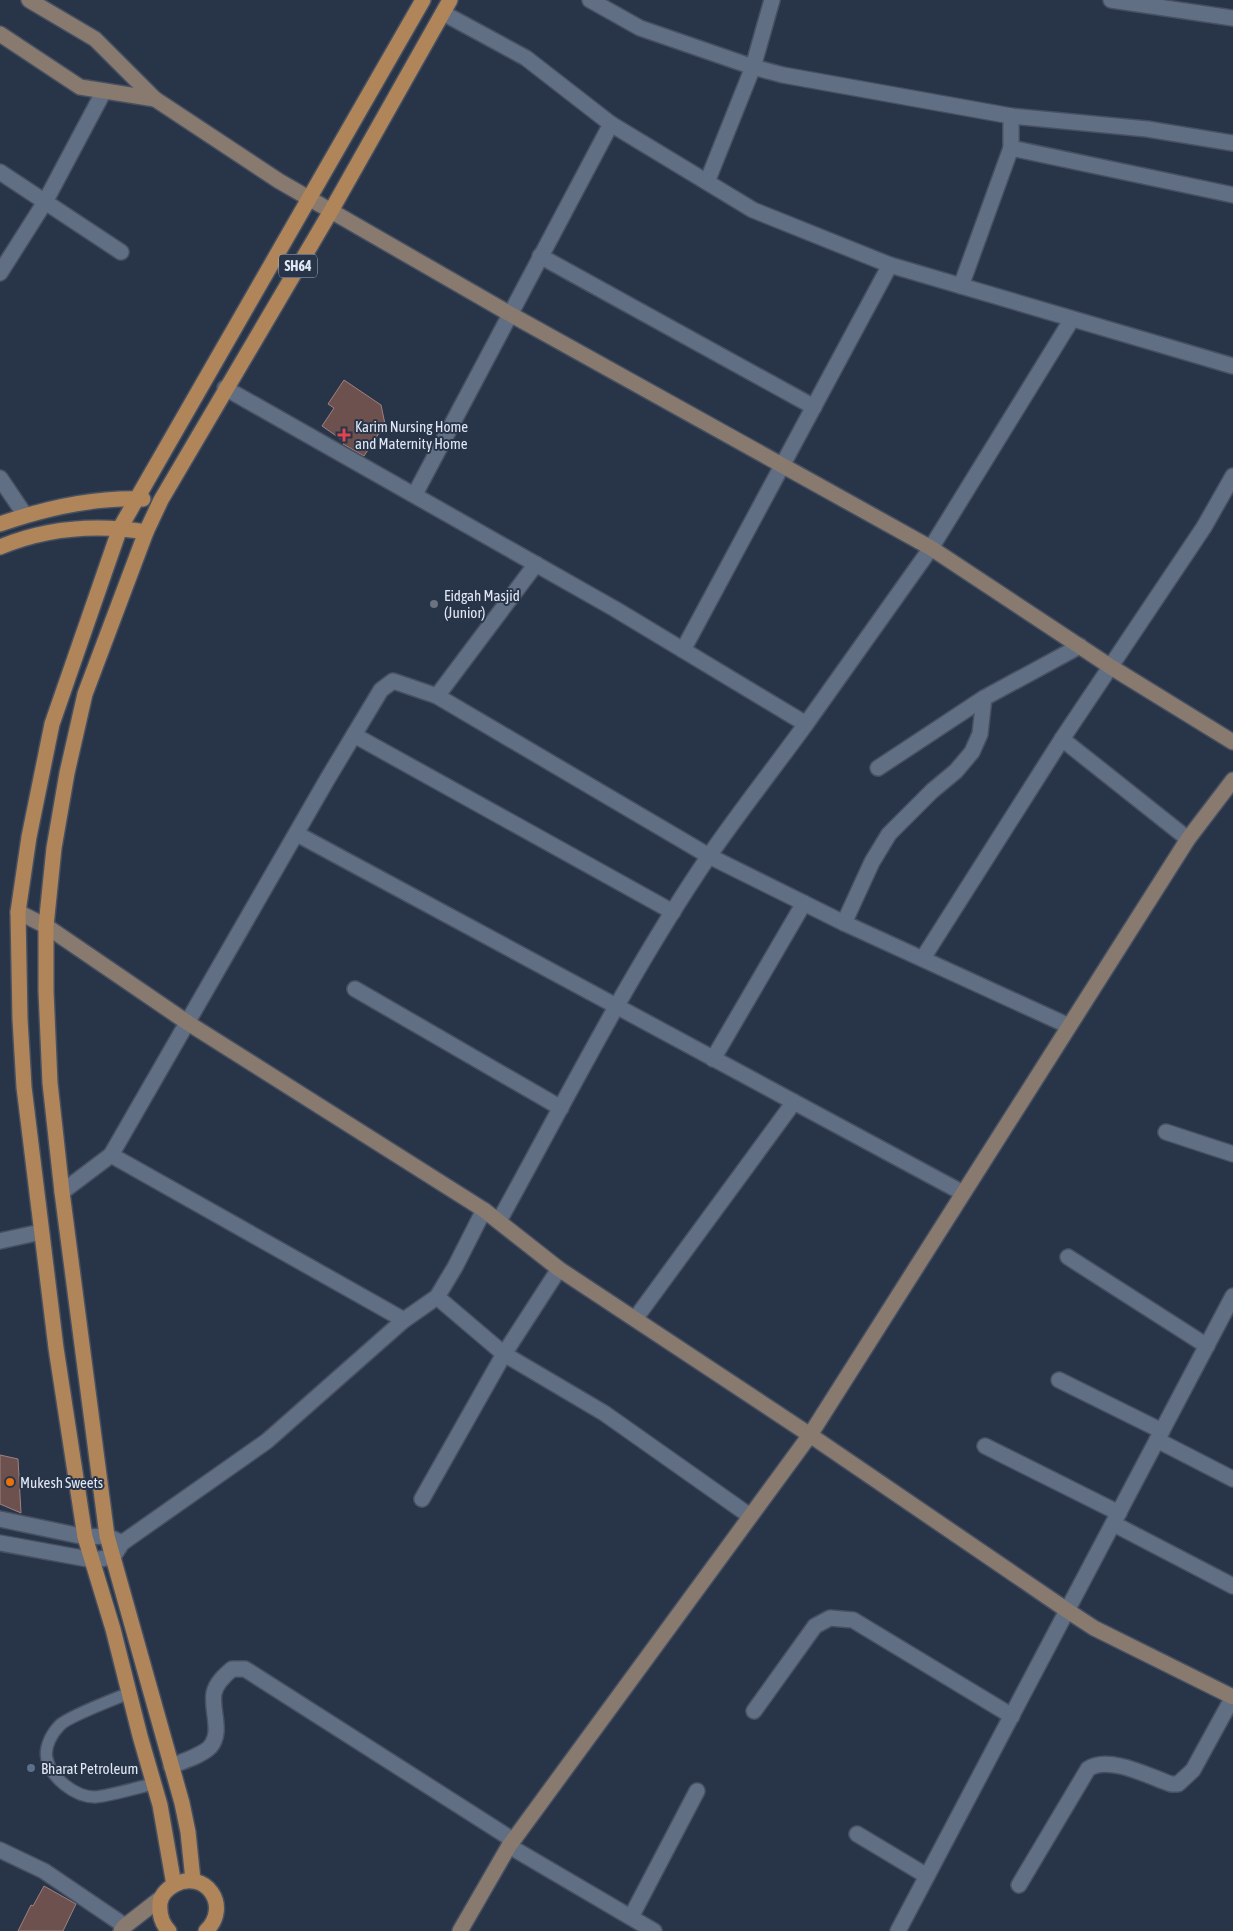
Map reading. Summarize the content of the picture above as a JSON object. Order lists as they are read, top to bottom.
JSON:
{
  "streets": {
    "main road": ["SH64"]
  },
  "places": {
    "health": ["Karim Nursing Home and Maternity Home"],
    "other": ["Eidgah Masjid (Junior)", "Mukesh Sweets", "Bharat Petroleum"]
  }
}
